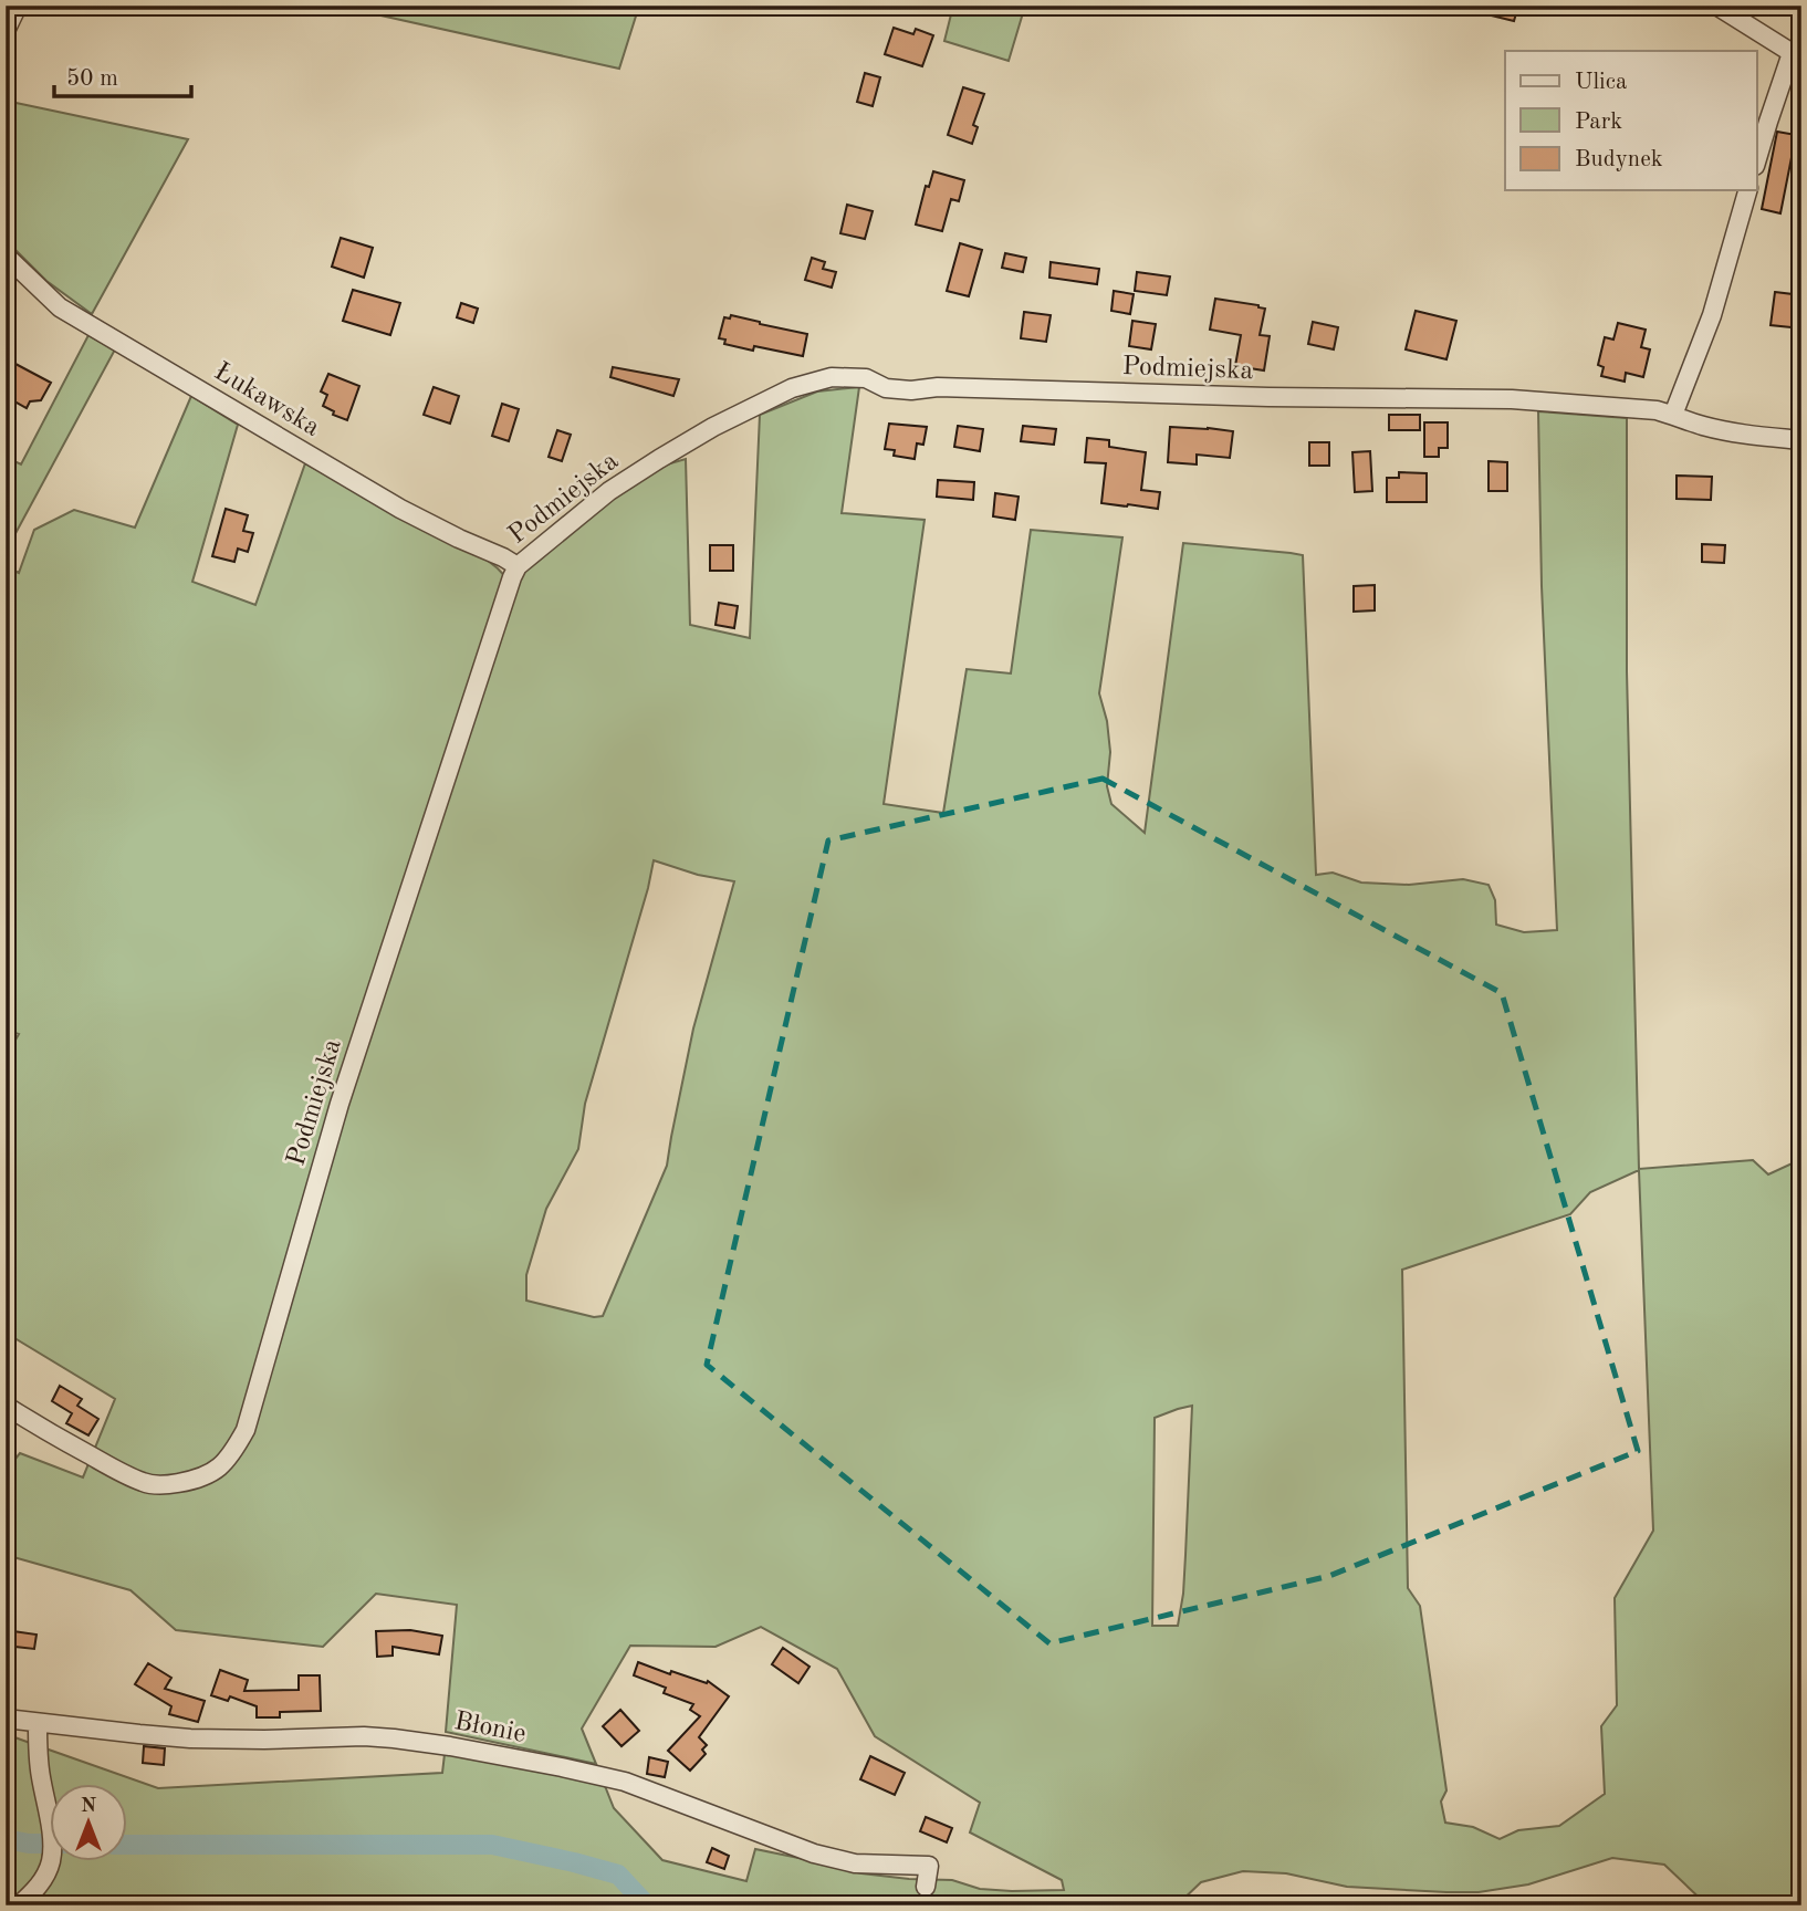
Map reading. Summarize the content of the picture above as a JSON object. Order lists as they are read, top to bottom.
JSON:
{
  "streets": {
    "street": ["Podmiejska", "Łukawska", "Błonie"]
  },
  "crossings": [
    ["Podmiejska", "Łukawska"]
  ],
  "legend": ["Ulica", "Park", "Budynek"],
  "scale_bar": "50 m",
  "north": "top"
}
